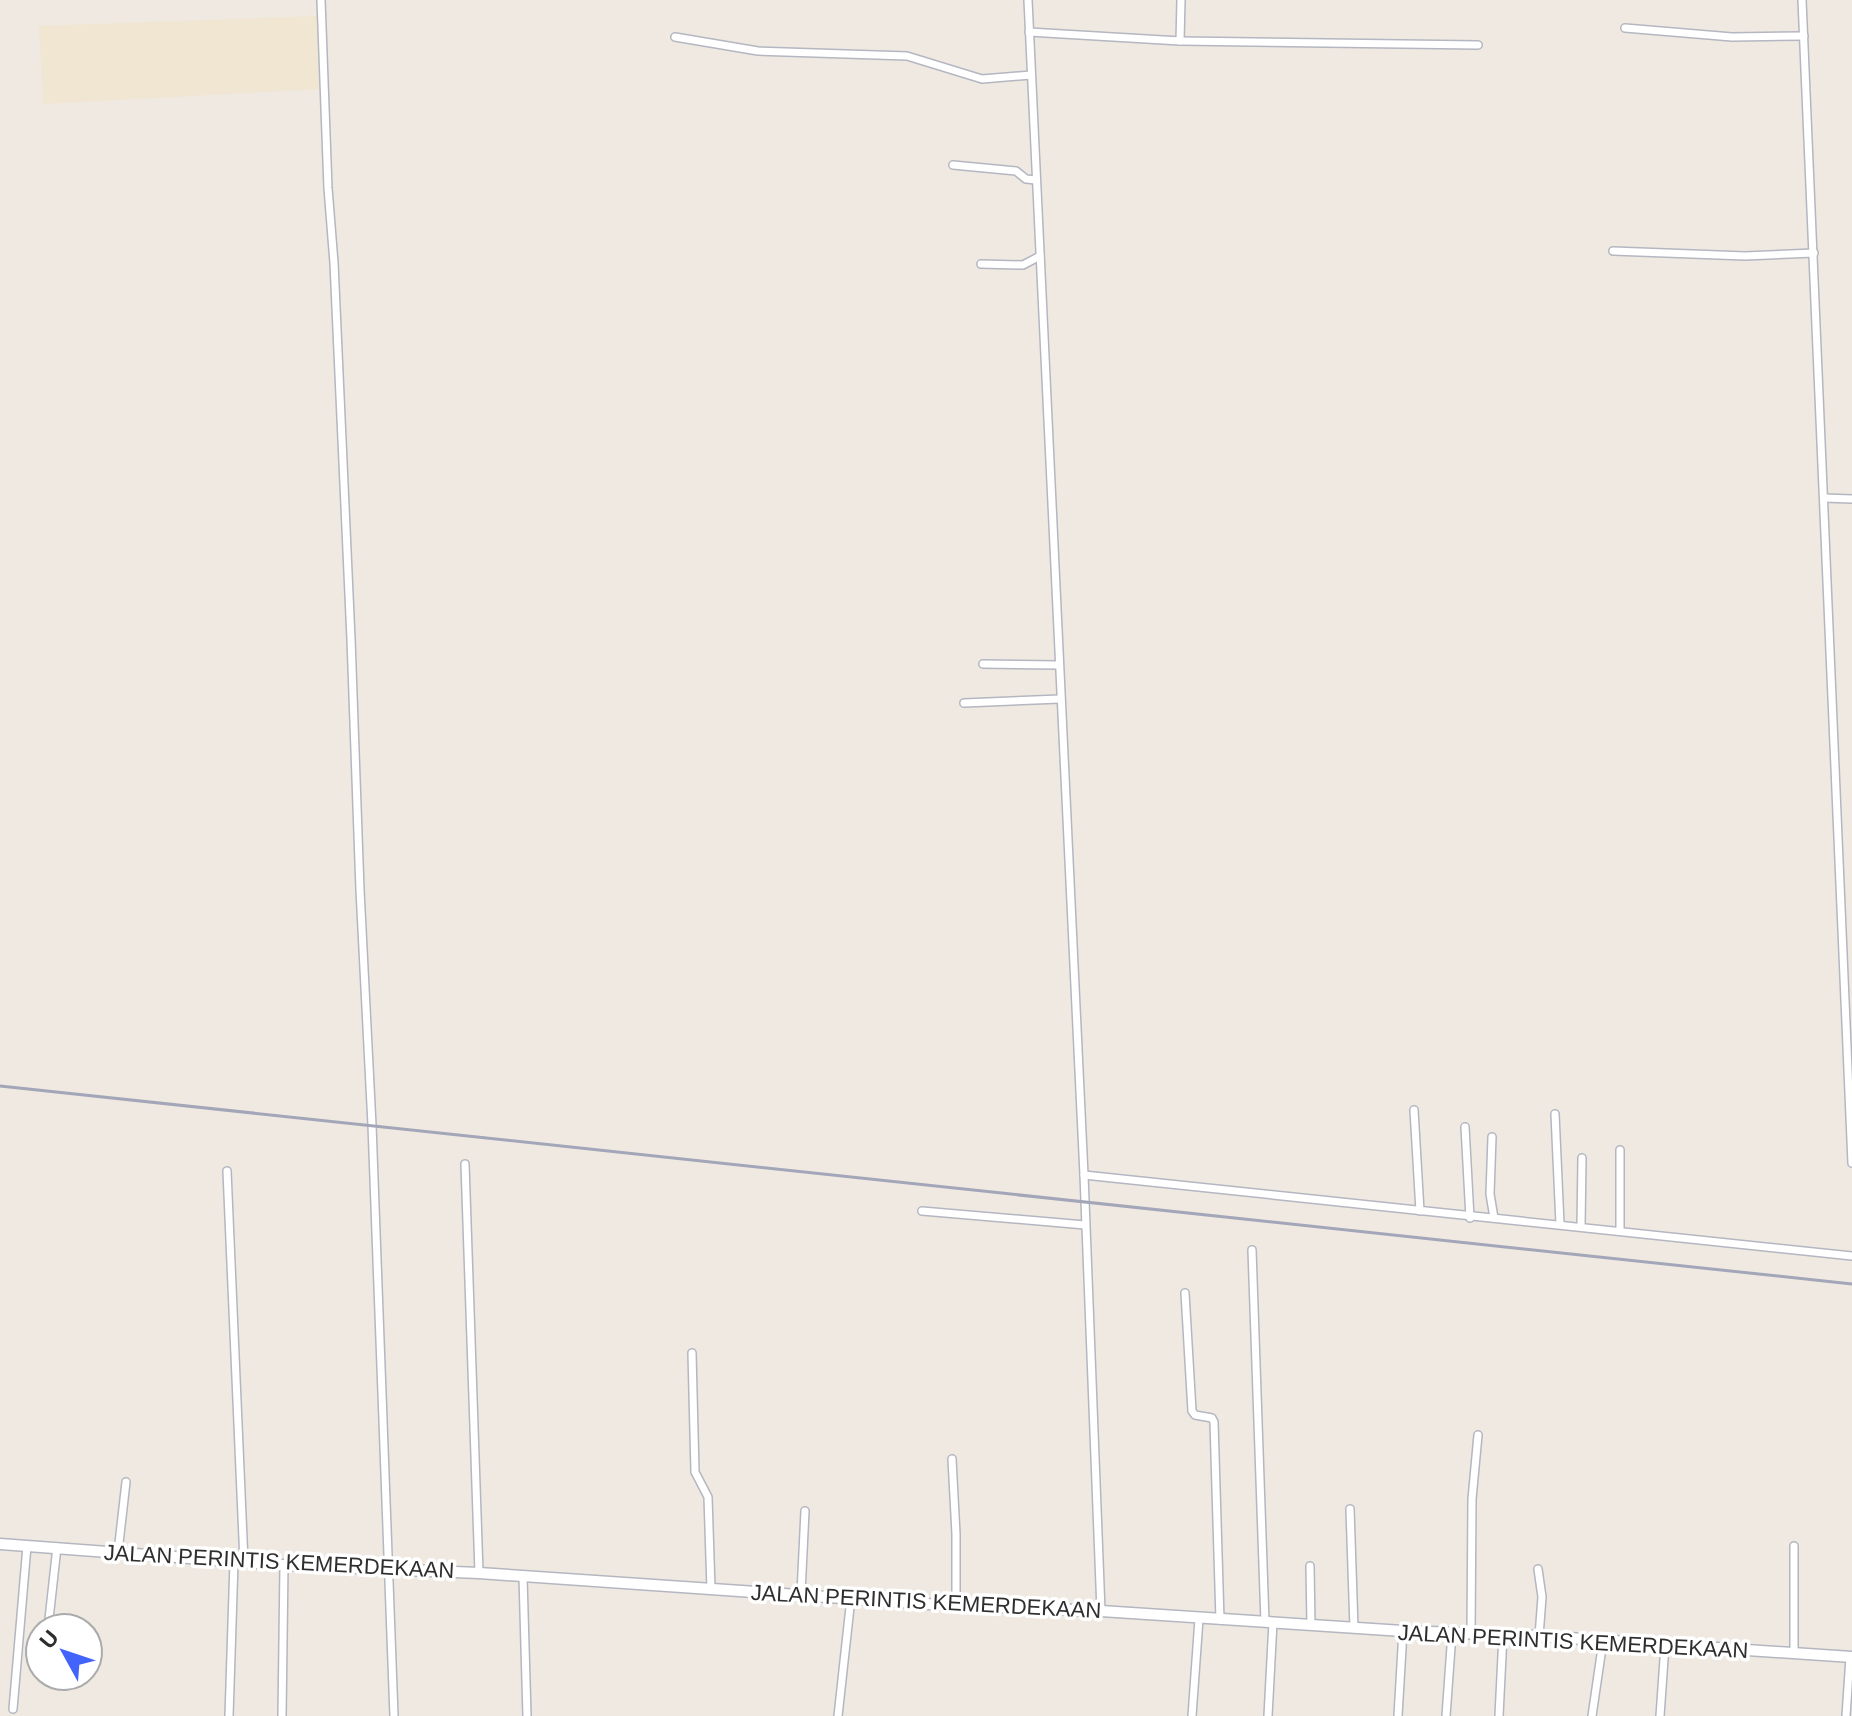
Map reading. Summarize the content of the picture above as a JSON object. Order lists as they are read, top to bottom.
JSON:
{
  "streets": {
    "street": ["JALAN PERINTIS KEMERDEKAAN"]
  },
  "north": "top left"
}
